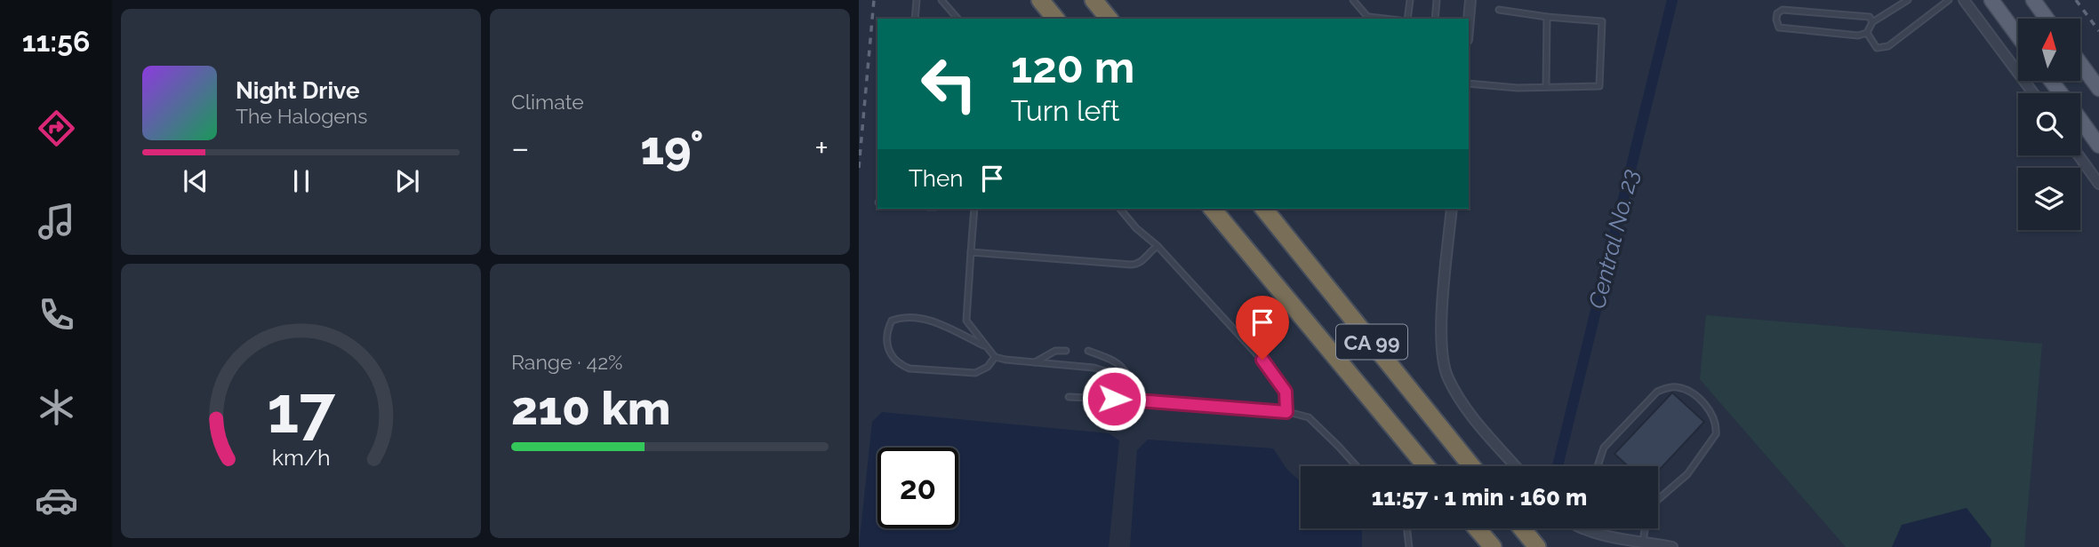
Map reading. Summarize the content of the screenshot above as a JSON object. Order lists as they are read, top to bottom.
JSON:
{
  "streets": {
    "highway": ["CA 99"]
  },
  "water": ["Central No. 23"],
  "north": "top",
  "page": {
    "tabs": "11:56",
    "tile": [
      "Climate",
      ["Range · 42%", "210 km"]
    ],
    "turn": ["120 m", "Turn left"],
    "song": ["Night Drive", "The Halogens"],
    "heat": ["−", "19°", "+"],
    "then": "Then",
    "limit": "20",
    "trip": "11:57 · 1 min · 160 m",
    "gauge": ["17", "km/h"]
  }
}
